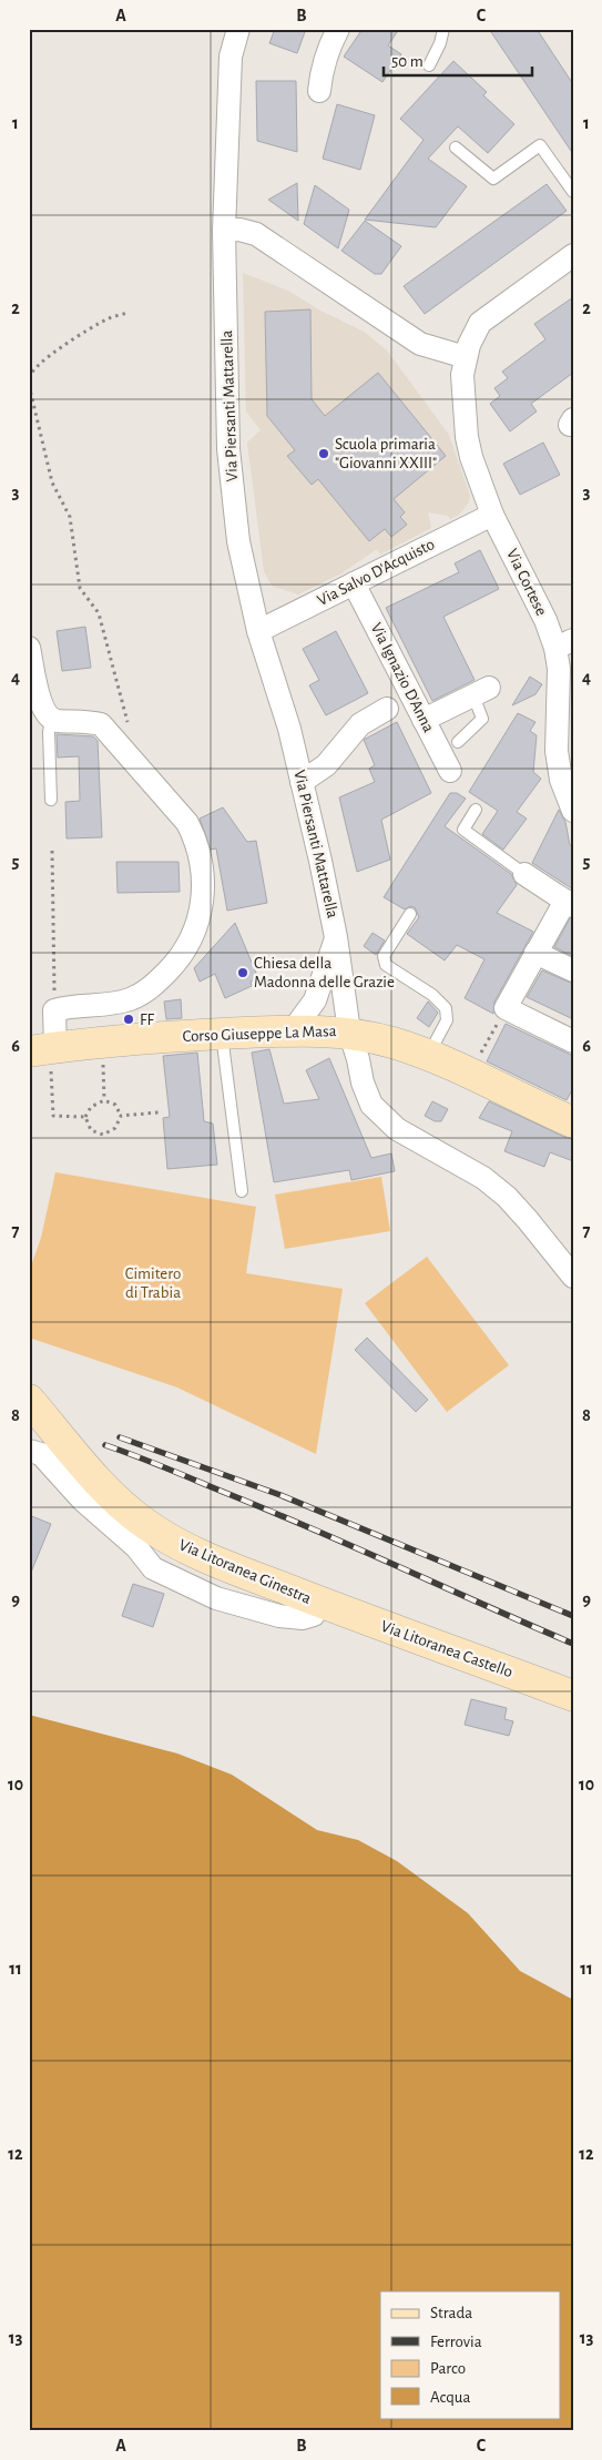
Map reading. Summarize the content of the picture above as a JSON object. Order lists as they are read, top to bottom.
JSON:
{
  "streets": {
    "main road": ["Corso Giuseppe La Masa", "Via Litoranea Ginestra", "Via Litoranea Castello"],
    "street": [
      "Via Piersanti Mattarella",
      "Via Salvo D'Acquisto",
      "Via Cortese",
      "Via Ignazio D'Anna"
    ]
  },
  "crossings": [
    ["Via Piersanti Mattarella", "Via Salvo D'Acquisto"],
    ["Via Piersanti Mattarella", "Corso Giuseppe La Masa"],
    ["Via Salvo D'Acquisto", "Via Cortese"],
    ["Via Salvo D'Acquisto", "Via Ignazio D'Anna"],
    ["Via Litoranea Ginestra", "Via Litoranea Castello"]
  ],
  "parks": ["Cimitero di Trabia"],
  "places": ["Scuola primaria \"Giovanni XXIII\"", "Chiesa della Madonna delle Grazie", "FF"],
  "legend": [
    "Strada",
    "Ferrovia",
    "Parco",
    "Acqua"
  ],
  "scale_bar": "50 m",
  "grid": {
    "columns": ["A", "B", "C"],
    "rows": [
      "1",
      "2",
      "3",
      "4",
      "5",
      "6",
      "7",
      "8",
      "9",
      "10",
      "11",
      "12",
      "13"
    ]
  }
}
